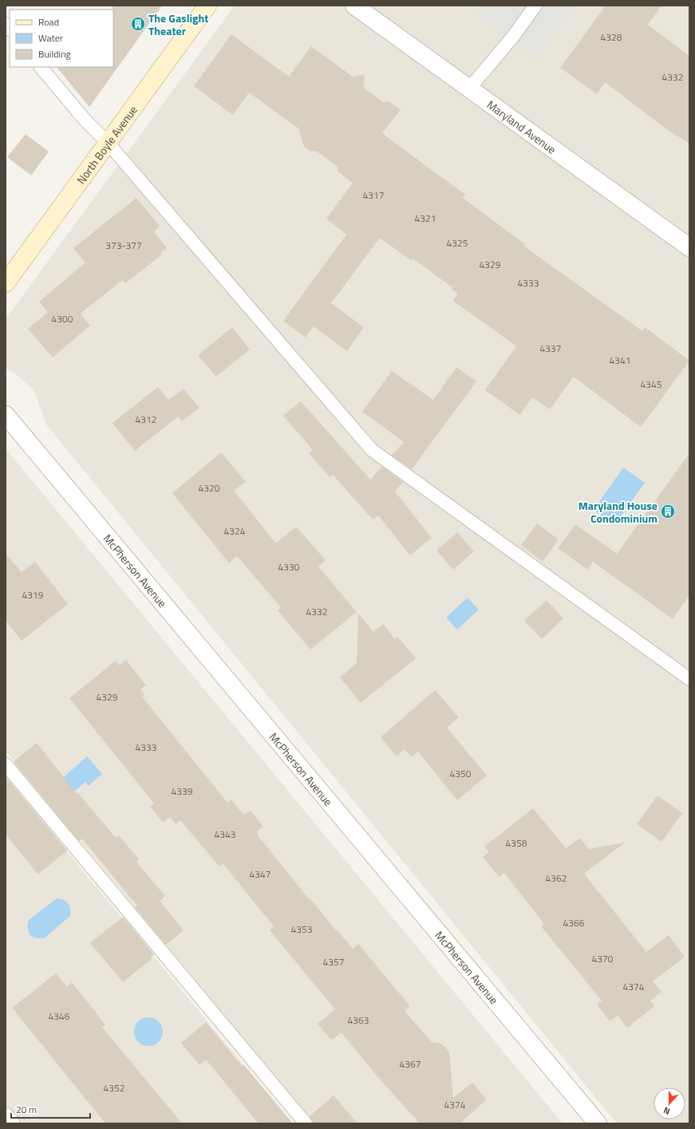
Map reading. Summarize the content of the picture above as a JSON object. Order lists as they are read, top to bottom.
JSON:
{
  "streets": {
    "street": ["Maryland Avenue", "North Boyle Avenue", "McPherson Avenue"]
  },
  "places": {
    "building": ["The Gaslight Theater", "Maryland House Condominium"]
  },
  "house_numbers": [
    "4328",
    "4332",
    "4317",
    "4321",
    "4325",
    "373-377",
    "4329",
    "4333",
    "4300",
    "4337",
    "4341",
    "4345",
    "4312",
    "4320",
    "4324",
    "4330",
    "4319",
    "4332",
    "4329",
    "4333",
    "4350",
    "4339",
    "4343",
    "4358",
    "4347",
    "4362",
    "4366",
    "4353",
    "4370",
    "4357",
    "4374",
    "4346",
    "4363",
    "4367",
    "4352",
    "4374"
  ],
  "legend": ["Road", "Water", "Building"],
  "scale_bar": "20 m",
  "north": "bottom"
}
